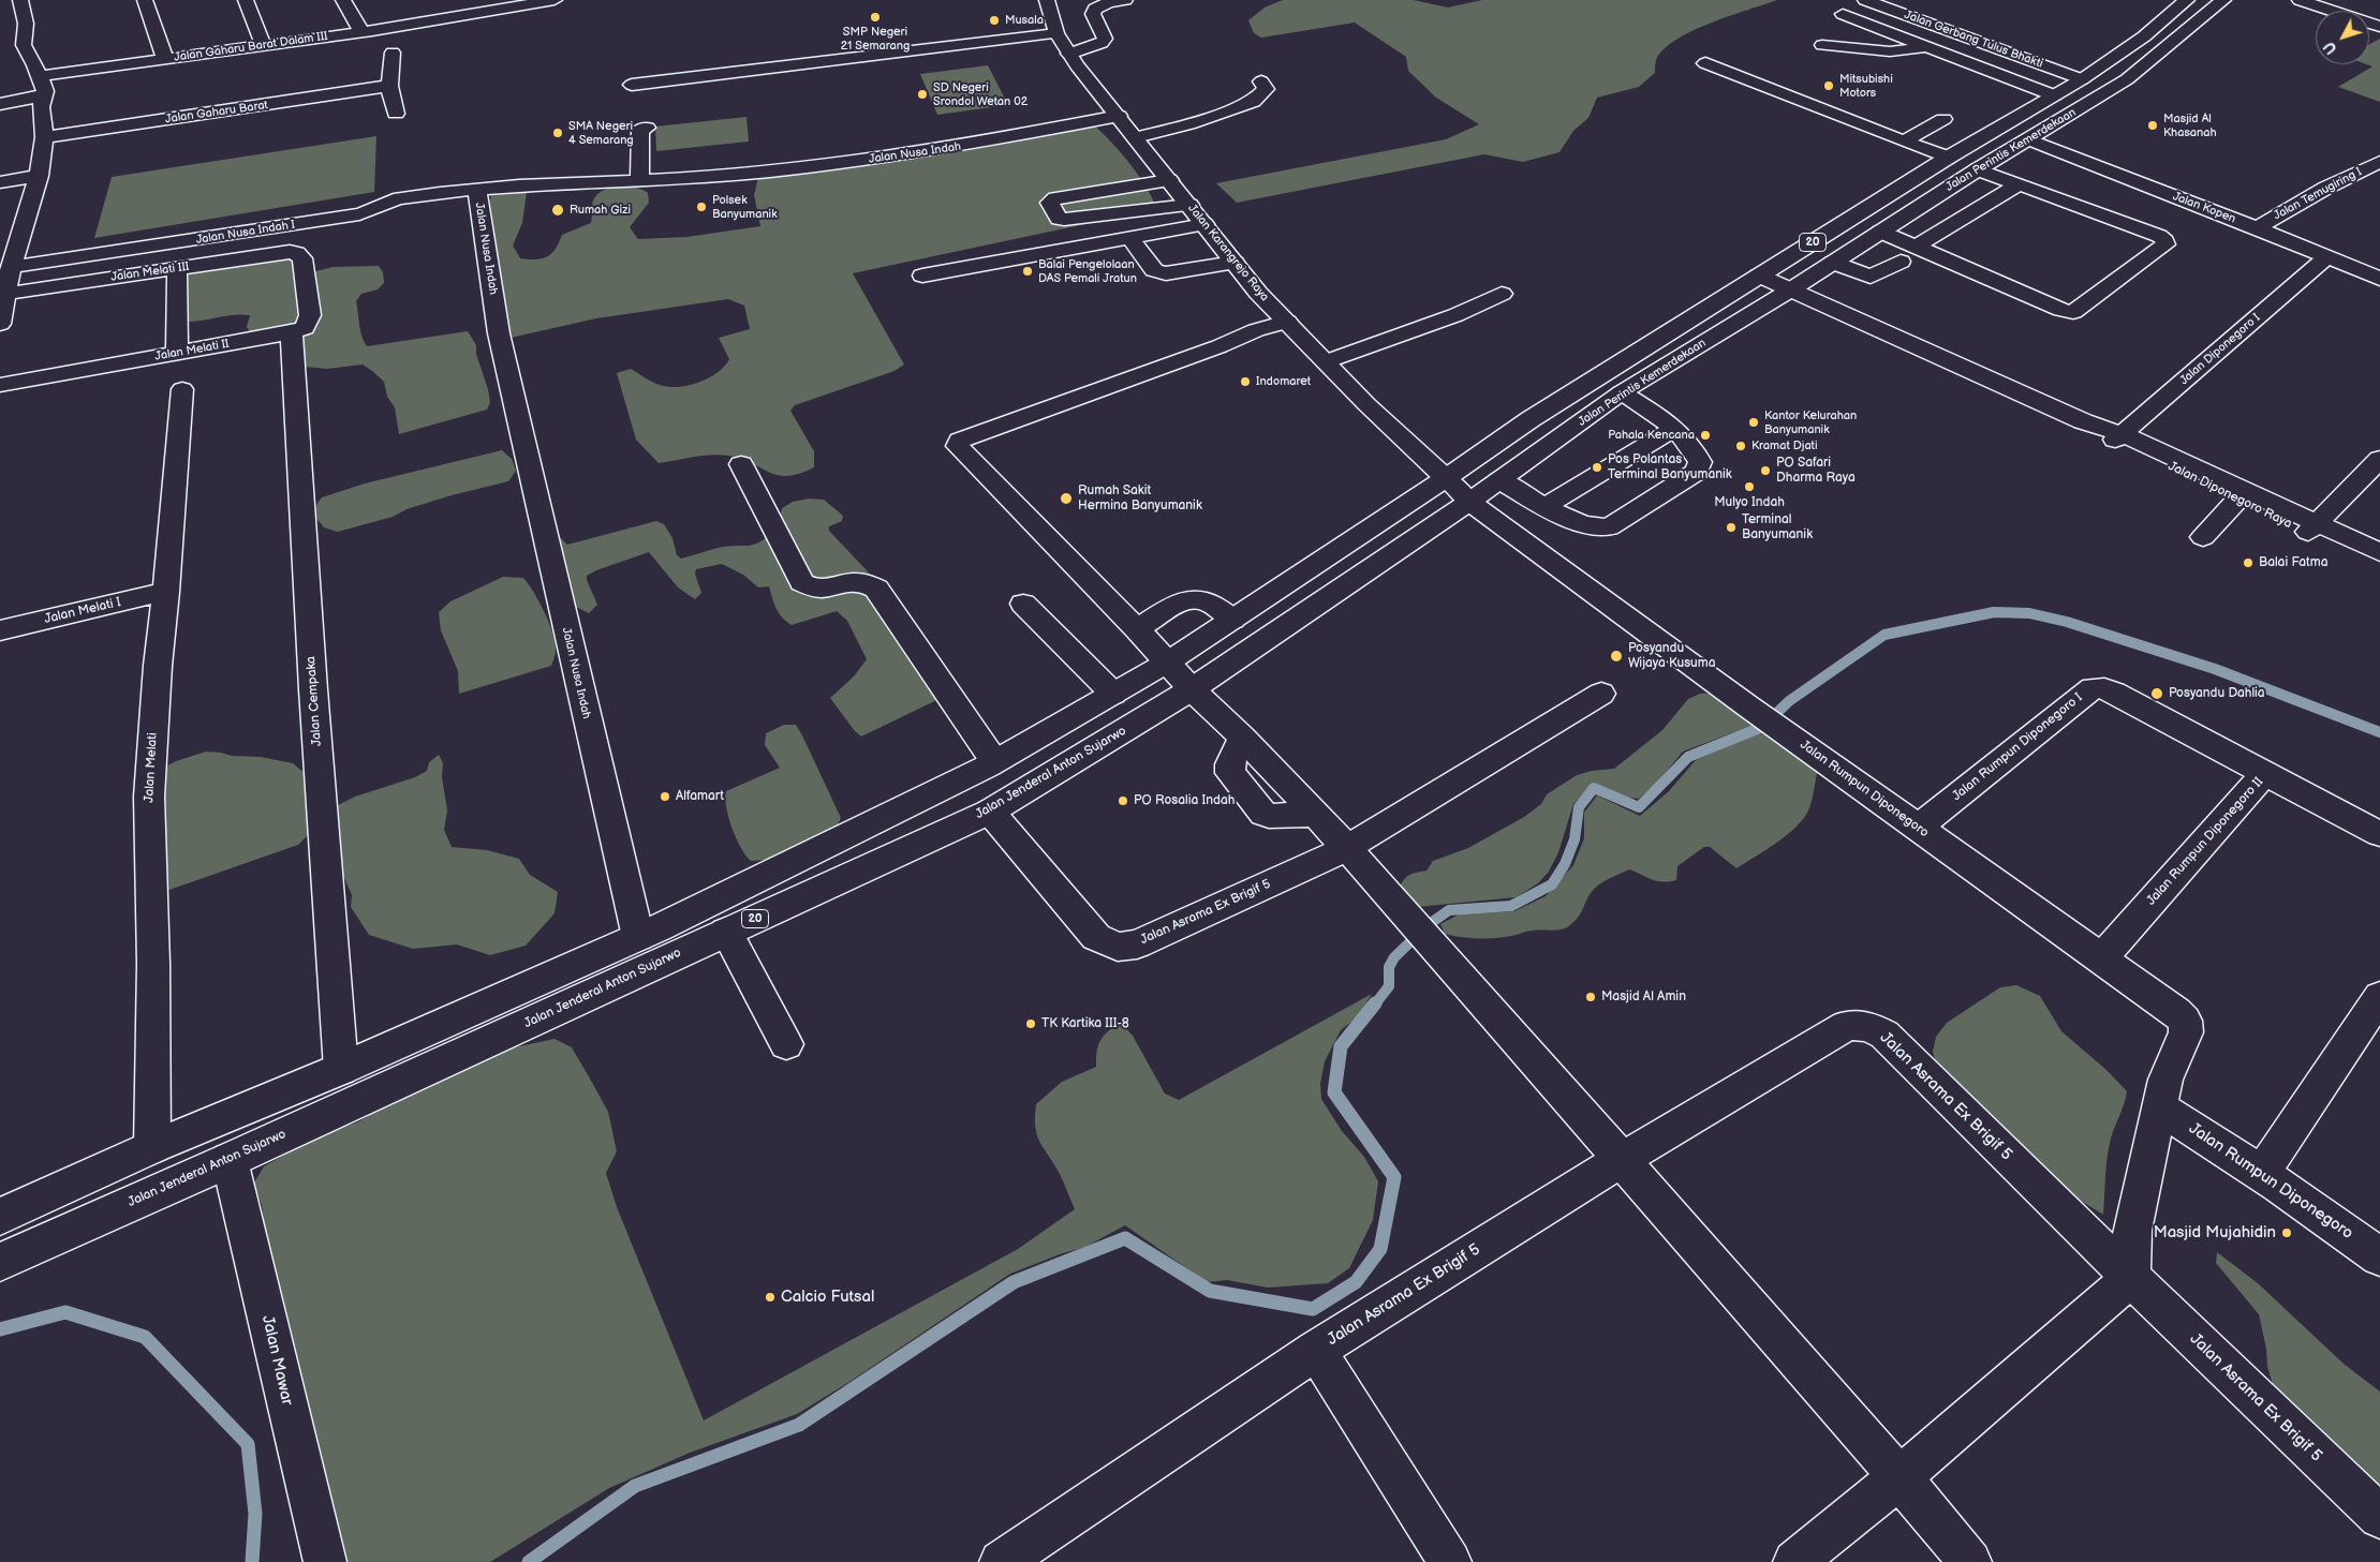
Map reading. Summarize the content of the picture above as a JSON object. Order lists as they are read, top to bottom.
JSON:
{
  "streets": {
    "main road": [
      "Jalan Gerbang Tulus Bhakti",
      "Jalan Gaharu Barat Dalam III",
      "Jalan Gaharu Barat",
      "Jalan Perintis Kemerdekaan",
      "Jalan Nusa Indah",
      "Jalan Temugiring I",
      "Jalan Kopen",
      "Jalan Nusa Indah I",
      "20",
      "Jalan Karangrejo Raya",
      "Jalan Melati III",
      "Jalan Diponegoro I",
      "Jalan Melati II",
      "Jalan Diponegoro Raya",
      "Jalan Melati I",
      "Jalan Cempaka",
      "Jalan Rumpun Diponegoro I",
      "Jalan Melati",
      "Jalan Jenderal Anton Sujarwo",
      "Jalan Rumpun Diponegoro",
      "Jalan Rumpun Diponegoro II",
      "Jalan Asrama Ex Brigif 5",
      "Jalan Mawar"
    ]
  },
  "crossings": [
    ["Jalan Gerbang Tulus Bhakti", "Jalan Perintis Kemerdekaan"],
    ["Jalan Perintis Kemerdekaan", "Jalan Kopen"],
    ["Jalan Perintis Kemerdekaan", "20"],
    ["Jalan Perintis Kemerdekaan", "Jalan Karangrejo Raya"],
    ["Jalan Perintis Kemerdekaan", "Jalan Diponegoro Raya"],
    ["Jalan Perintis Kemerdekaan", "Jalan Jenderal Anton Sujarwo"],
    ["Jalan Perintis Kemerdekaan", "Jalan Rumpun Diponegoro"],
    ["Jalan Nusa Indah", "Jalan Nusa Indah I"],
    ["Jalan Nusa Indah", "20"],
    ["Jalan Nusa Indah", "Jalan Karangrejo Raya"],
    ["Jalan Temugiring I", "Jalan Kopen"],
    ["Jalan Kopen", "Jalan Diponegoro I"],
    ["20", "Jalan Karangrejo Raya"],
    ["20", "Jalan Cempaka"],
    ["20", "Jalan Melati"],
    ["Jalan Karangrejo Raya", "Jalan Jenderal Anton Sujarwo"],
    ["Jalan Karangrejo Raya", "Jalan Rumpun Diponegoro"],
    ["Jalan Melati III", "Jalan Melati II"],
    ["Jalan Melati III", "Jalan Cempaka"],
    ["Jalan Diponegoro I", "Jalan Diponegoro Raya"],
    ["Jalan Melati II", "Jalan Cempaka"],
    ["Jalan Melati I", "Jalan Melati"],
    ["Jalan Rumpun Diponegoro I", "Jalan Rumpun Diponegoro"],
    ["Jalan Rumpun Diponegoro I", "Jalan Rumpun Diponegoro II"],
    ["Jalan Jenderal Anton Sujarwo", "Jalan Rumpun Diponegoro"],
    ["Jalan Jenderal Anton Sujarwo", "Jalan Asrama Ex Brigif 5"],
    ["Jalan Jenderal Anton Sujarwo", "Jalan Mawar"],
    ["Jalan Rumpun Diponegoro", "Jalan Rumpun Diponegoro II"],
    ["Jalan Rumpun Diponegoro", "Jalan Asrama Ex Brigif 5"]
  ],
  "places": [
    "SMP Negeri 21 Semarang",
    "Musala",
    "Mitsubishi Motors",
    "SD Negeri Srondol Wetan 02",
    "Masjid Al Khasanah",
    "SMA Negeri 4 Semarang",
    "Polsek Banyumanik",
    "Rumah Gizi",
    "Balai Pengelolaan DAS Pemali Jratun",
    "Indomaret",
    "Kantor Kelurahan Banyumanik",
    "Pahala Kencana",
    "Kramat Djati",
    "Pos Polantas Terminal Banyumanik",
    "PO Safari Dharma Raya",
    "Mulyo Indah",
    "Rumah Sakit Hermina Banyumanik",
    "Terminal Banyumanik",
    "Balai Fatma",
    "Posyandu Wijaya Kusuma",
    "Posyandu Dahlia",
    "Alfamart",
    "PO Rosalia Indah",
    "Masjid Al Amin",
    "TK Kartika III-8",
    "Masjid Mujahidin",
    "Calcio Futsal"
  ],
  "north": "bottom left"
}
